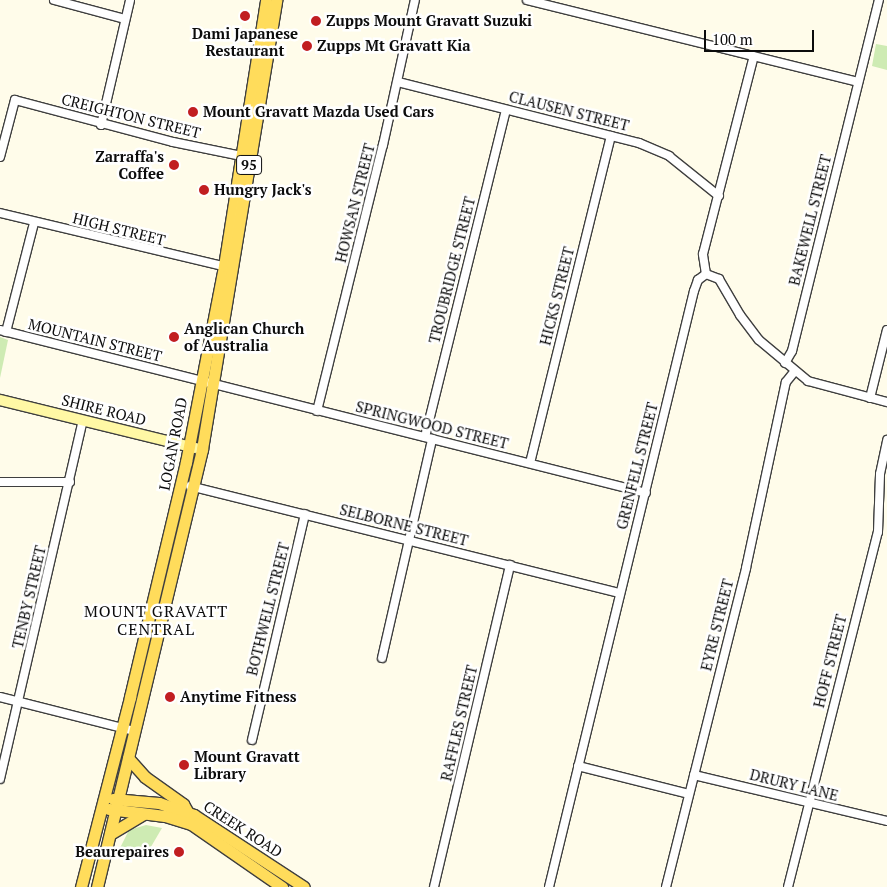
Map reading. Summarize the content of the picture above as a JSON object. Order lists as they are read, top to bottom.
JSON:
{
  "streets": {
    "main road": ["95", "LOGAN ROAD", "CREEK ROAD"],
    "street": [
      "CLAUSEN STREET",
      "CREIGHTON STREET",
      "HOWSAN STREET",
      "BAKEWELL STREET",
      "HIGH STREET",
      "TROUBRIDGE STREET",
      "HICKS STREET",
      "MOUNTAIN STREET",
      "SHIRE ROAD",
      "SPRINGWOOD STREET",
      "GRENFELL STREET",
      "SELBORNE STREET",
      "TENBY STREET",
      "BOTHWELL STREET",
      "EYRE STREET",
      "HOFF STREET",
      "RAFFLES STREET",
      "DRURY LANE"
    ]
  },
  "crossings": [
    ["CLAUSEN STREET", "HOWSAN STREET"],
    ["CLAUSEN STREET", "TROUBRIDGE STREET"],
    ["CLAUSEN STREET", "HICKS STREET"],
    ["CREIGHTON STREET", "LOGAN ROAD"],
    ["HOWSAN STREET", "SPRINGWOOD STREET"],
    ["HIGH STREET", "LOGAN ROAD"],
    ["TROUBRIDGE STREET", "SPRINGWOOD STREET"],
    ["TROUBRIDGE STREET", "SELBORNE STREET"],
    ["HICKS STREET", "SPRINGWOOD STREET"],
    ["MOUNTAIN STREET", "SPRINGWOOD STREET"],
    ["MOUNTAIN STREET", "LOGAN ROAD"],
    ["SHIRE ROAD", "LOGAN ROAD"],
    ["SHIRE ROAD", "TENBY STREET"],
    ["SPRINGWOOD STREET", "LOGAN ROAD"],
    ["SPRINGWOOD STREET", "GRENFELL STREET"],
    ["LOGAN ROAD", "SELBORNE STREET"],
    ["LOGAN ROAD", "CREEK ROAD"],
    ["GRENFELL STREET", "SELBORNE STREET"],
    ["SELBORNE STREET", "BOTHWELL STREET"],
    ["SELBORNE STREET", "RAFFLES STREET"],
    ["EYRE STREET", "DRURY LANE"],
    ["HOFF STREET", "DRURY LANE"]
  ],
  "districts": ["MOUNT GRAVATT CENTRAL"],
  "places": [
    "Dami Japanese Restaurant",
    "Zupps Mount Gravatt Suzuki",
    "Zupps Mt Gravatt Kia",
    "Mount Gravatt Mazda Used Cars",
    "Zarraffa's Coffee",
    "Hungry Jack's",
    "Anglican Church of Australia",
    "Anytime Fitness",
    "Mount Gravatt Library",
    "Beaurepaires"
  ],
  "scale_bar": "100 m"
}
